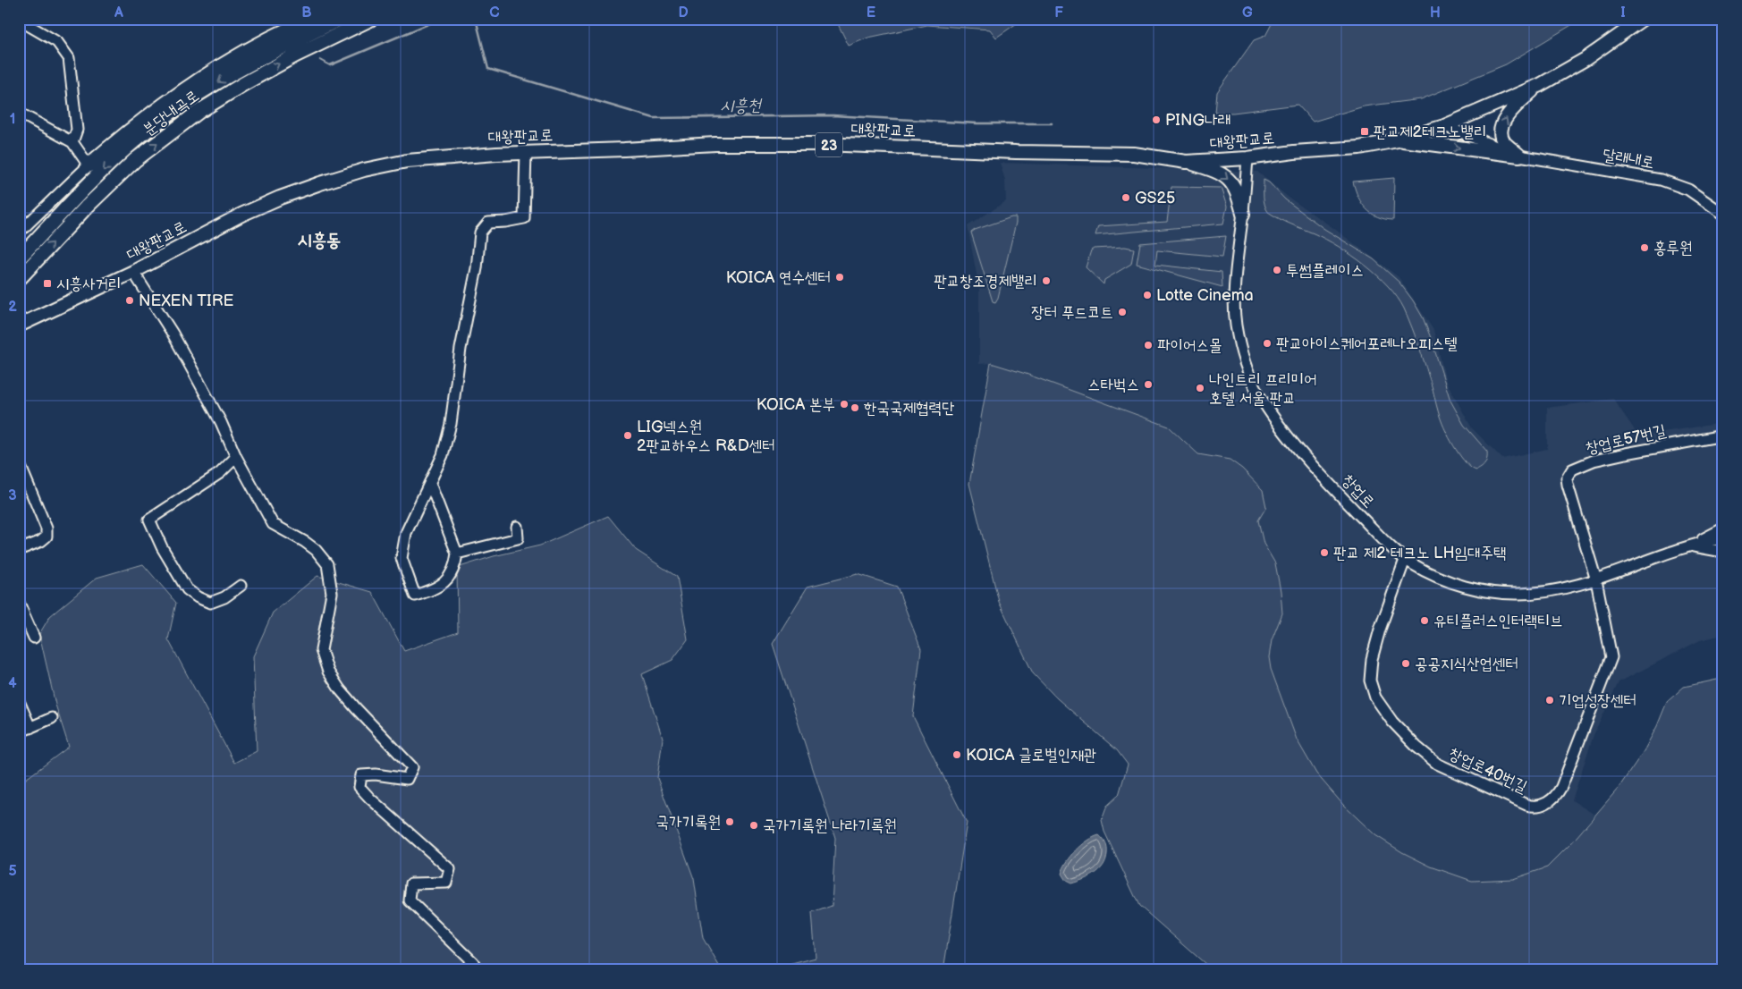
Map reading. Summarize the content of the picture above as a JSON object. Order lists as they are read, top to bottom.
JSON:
{
  "streets": {
    "highway": ["분당내곡로"],
    "main road": ["대왕판교로", "23"],
    "street": [
      "달래내로",
      "창업로57번길",
      "창업로",
      "창업로40번길"
    ]
  },
  "crossings": [
    ["대왕판교로", "달래내로"],
    ["대왕판교로", "창업로"],
    ["창업로57번길", "창업로"],
    ["창업로57번길", "창업로40번길"],
    ["창업로", "창업로40번길"]
  ],
  "districts": ["시흥동"],
  "water": ["시흥천"],
  "places": {
    "other": [
      "PING나래",
      "GS25",
      "홍루원",
      "투썸플레이스",
      "KOICA 연수센터",
      "판교창조경제밸리",
      "Lotte Cinema",
      "NEXEN TIRE",
      "장터 푸드코트",
      "판교아이스퀘어포레나오피스텔",
      "파이어스몰",
      "스타벅스",
      "나인트리 프리미어 호텔 서울 판교",
      "KOICA 본부",
      "한국국제협력단",
      "LIG넥스원 2판교하우스 R&D센터",
      "판교 제2 테크노 LH임대주택",
      "유티플러스인터랙티브",
      "공공지식산업센터",
      "기업성장센터",
      "KOICA 글로벌인재관",
      "국가기록원",
      "국가기록원 나라기록원"
    ],
    "transit": ["판교제2테크노밸리", "시흥사거리"]
  },
  "grid": {
    "columns": [
      "A",
      "B",
      "C",
      "D",
      "E",
      "F",
      "G",
      "H",
      "I"
    ],
    "rows": [
      "1",
      "2",
      "3",
      "4",
      "5"
    ]
  }
}
